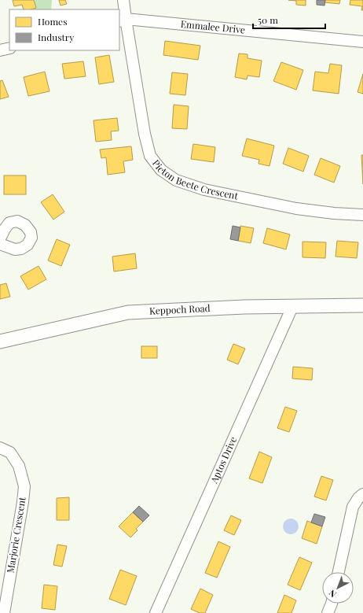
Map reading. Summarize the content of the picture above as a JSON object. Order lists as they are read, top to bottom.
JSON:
{
  "streets": {
    "street": [
      "Emmalee Drive",
      "Picton Beete Crescent",
      "Keppoch Road",
      "Aptos Drive",
      "Marjorie Crescent"
    ]
  },
  "crossings": [
    ["Emmalee Drive", "Picton Beete Crescent"],
    ["Keppoch Road", "Aptos Drive"]
  ],
  "legend": ["Homes", "Industry"],
  "scale_bar": "50 m",
  "north": "bottom left"
}
